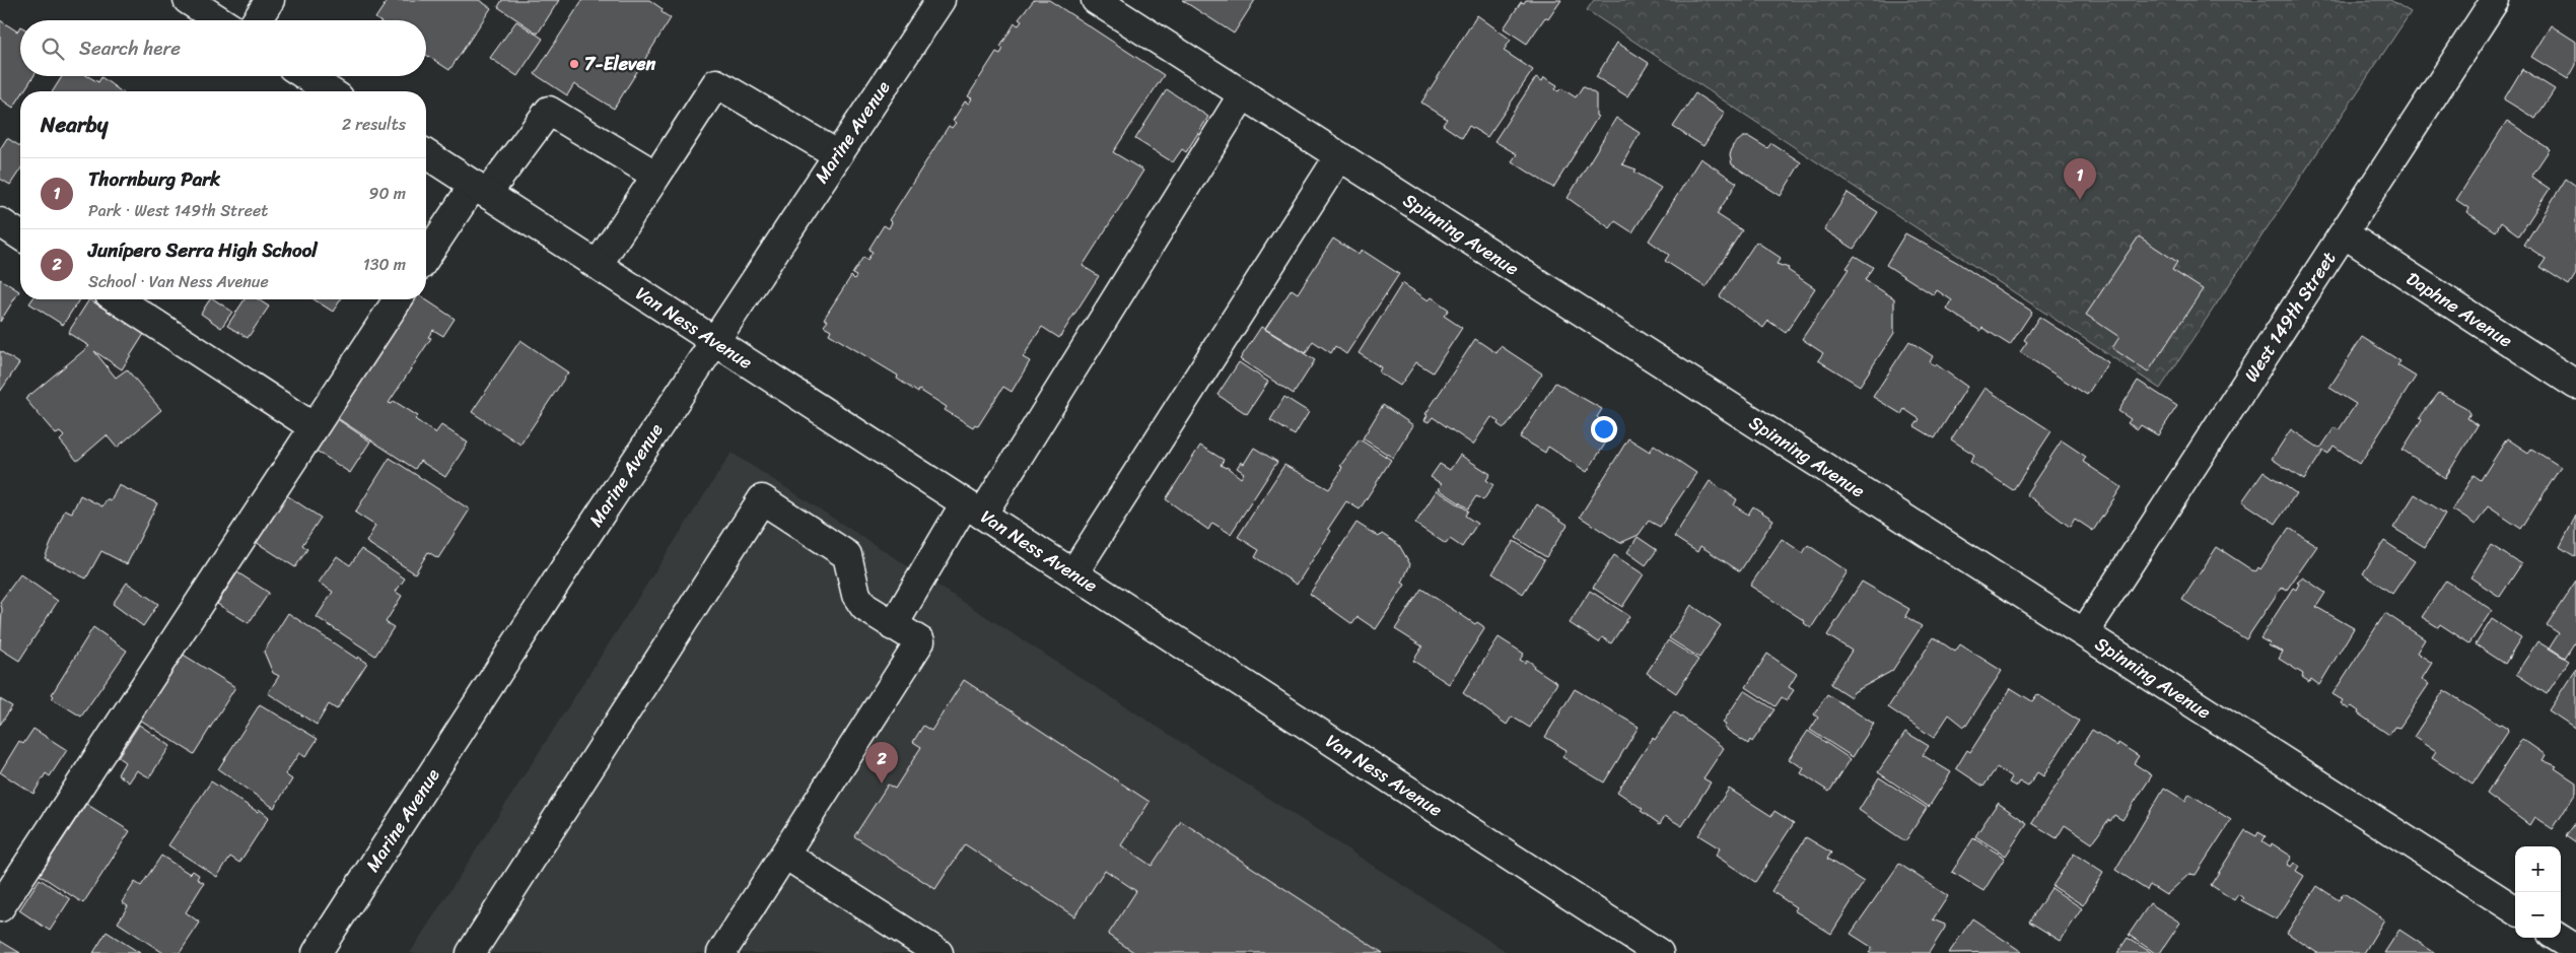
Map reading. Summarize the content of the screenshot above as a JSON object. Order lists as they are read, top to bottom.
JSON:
{
  "streets": {
    "street": [
      "Marine Avenue",
      "Spinning Avenue",
      "Daphne Avenue",
      "West 149th Street",
      "Van Ness Avenue"
    ]
  },
  "crossings": [
    ["Marine Avenue", "Van Ness Avenue"],
    ["Spinning Avenue", "West 149th Street"],
    ["Daphne Avenue", "West 149th Street"]
  ],
  "places": ["7-Eleven"],
  "page": {
    "search": "Search here",
    "heading": ["Nearby", "2 results"],
    "list": [
      {
        "mark": "1",
        "name": "Thornburg Park",
        "note": "Park · West 149th Street",
        "value": "90 m"
      },
      {
        "mark": "2",
        "name": "Junípero Serra High School",
        "note": "School · Van Ness Avenue",
        "value": "130 m"
      }
    ],
    "pins": ["1", "2"],
    "map_buttons": ["+", "−"]
  }
}
